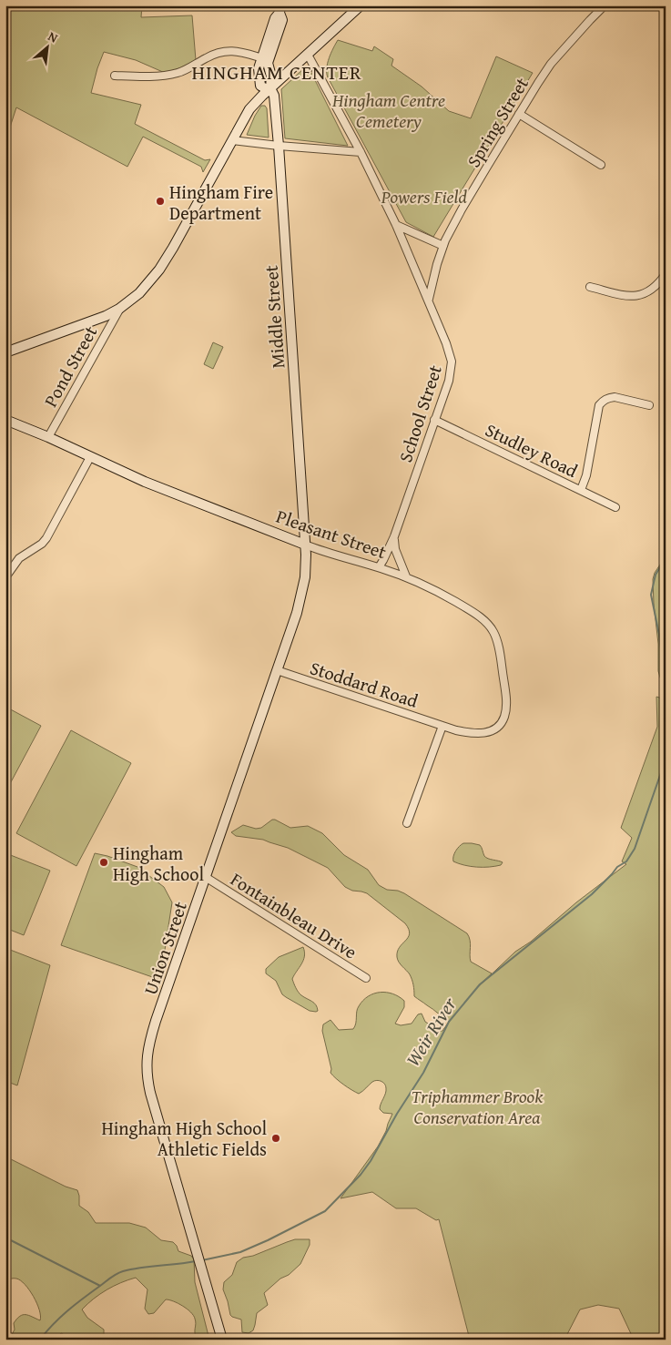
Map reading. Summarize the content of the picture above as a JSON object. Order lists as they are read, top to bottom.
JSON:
{
  "streets": {
    "street": [
      "Spring Street",
      "Middle Street",
      "Pond Street",
      "School Street",
      "Studley Road",
      "Pleasant Street",
      "Stoddard Road",
      "Fontainbleau Drive",
      "Union Street"
    ]
  },
  "crossings": [
    ["Spring Street", "School Street"],
    ["Middle Street", "Pleasant Street"],
    ["Middle Street", "Union Street"],
    ["Pond Street", "Pleasant Street"],
    ["School Street", "Studley Road"],
    ["School Street", "Pleasant Street"],
    ["Pleasant Street", "Stoddard Road"],
    ["Pleasant Street", "Union Street"],
    ["Stoddard Road", "Union Street"],
    ["Fontainbleau Drive", "Union Street"]
  ],
  "districts": ["HINGHAM CENTER"],
  "water": ["Weir River"],
  "parks": ["Hingham Centre Cemetery", "Powers Field", "Triphammer Brook Conservation Area"],
  "places": ["Hingham Fire Department", "Hingham High School", "Hingham High School Athletic Fields"],
  "north": "top right"
}
